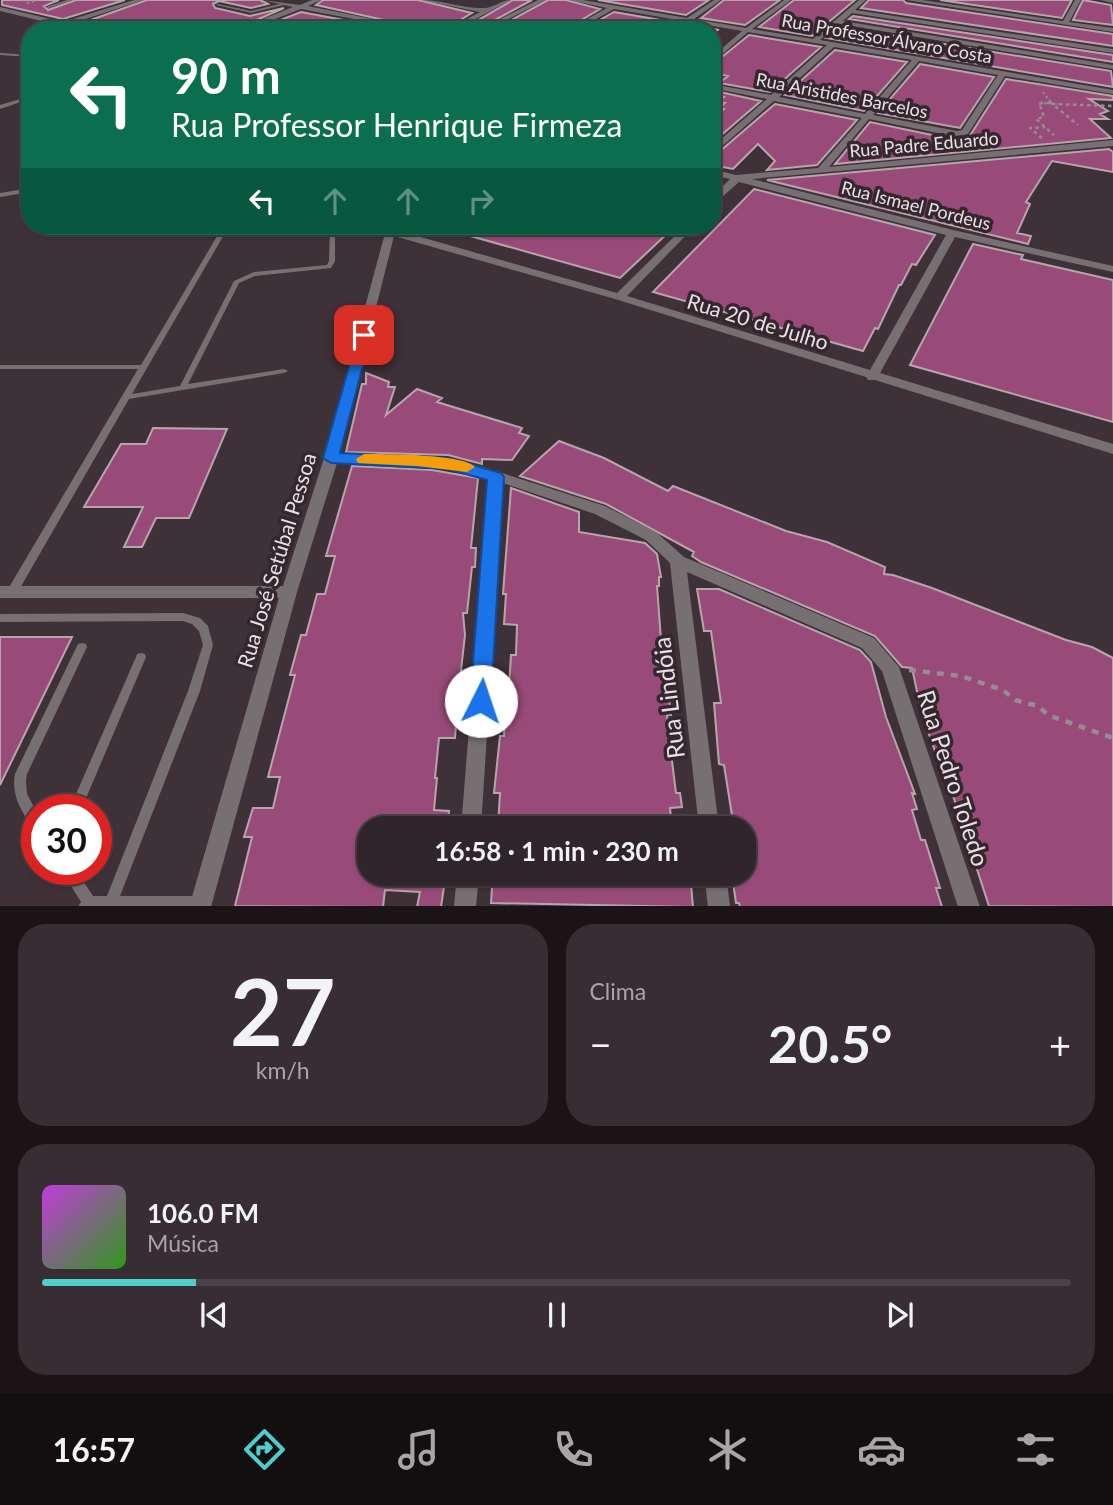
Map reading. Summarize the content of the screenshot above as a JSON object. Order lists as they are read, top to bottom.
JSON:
{
  "streets": {
    "street": [
      "Rua Professor Álvaro Costa",
      "Rua Aristides Barcelos",
      "Rua Padre Eduardo",
      "Rua Ismael Pordeus",
      "Rua 20 de Julho",
      "Rua José Setúbal Pessoa",
      "Rua Lindóia",
      "Rua Pedro Toledo"
    ]
  },
  "crossings": [
    ["Rua Professor Álvaro Costa", "Rua Aristides Barcelos"],
    ["Rua Padre Eduardo", "Rua Ismael Pordeus"]
  ],
  "page": {
    "turn": ["90 m", "Rua Professor Henrique Firmeza"],
    "limit": "30",
    "trip": "16:58 · 1 min · 230 m",
    "tile": [
      ["27", "km/h"],
      "Clima"
    ],
    "heat": ["−", "20.5°", "+"],
    "song": ["106.0 FM", "Música"],
    "tabs": "16:57"
  }
}
